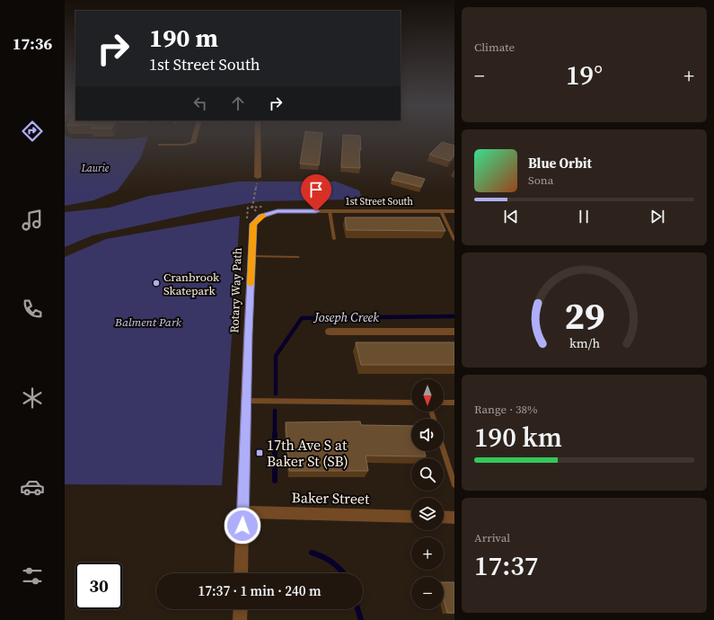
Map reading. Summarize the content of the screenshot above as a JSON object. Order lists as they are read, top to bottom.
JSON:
{
  "streets": {
    "street": ["1st Street South", "Baker Street"]
  },
  "water": ["Joseph Creek"],
  "parks": ["Laurie", "Balment Park"],
  "places": {
    "other": ["Cranbrook Skatepark"],
    "transit": ["17th Ave S at Baker St (SB)"]
  },
  "north": "bottom",
  "page": {
    "tabs": "17:36",
    "tile": [
      "Climate",
      ["Range · 38%", "190 km"],
      ["Arrival", "17:37"]
    ],
    "turn": ["190 m", "1st Street South"],
    "heat": ["−", "19°", "+"],
    "song": ["Blue Orbit", "Sona"],
    "map_buttons": ["+", "−"],
    "limit": "30",
    "trip": "17:37 · 1 min · 240 m",
    "gauge": ["29", "km/h"]
  }
}
